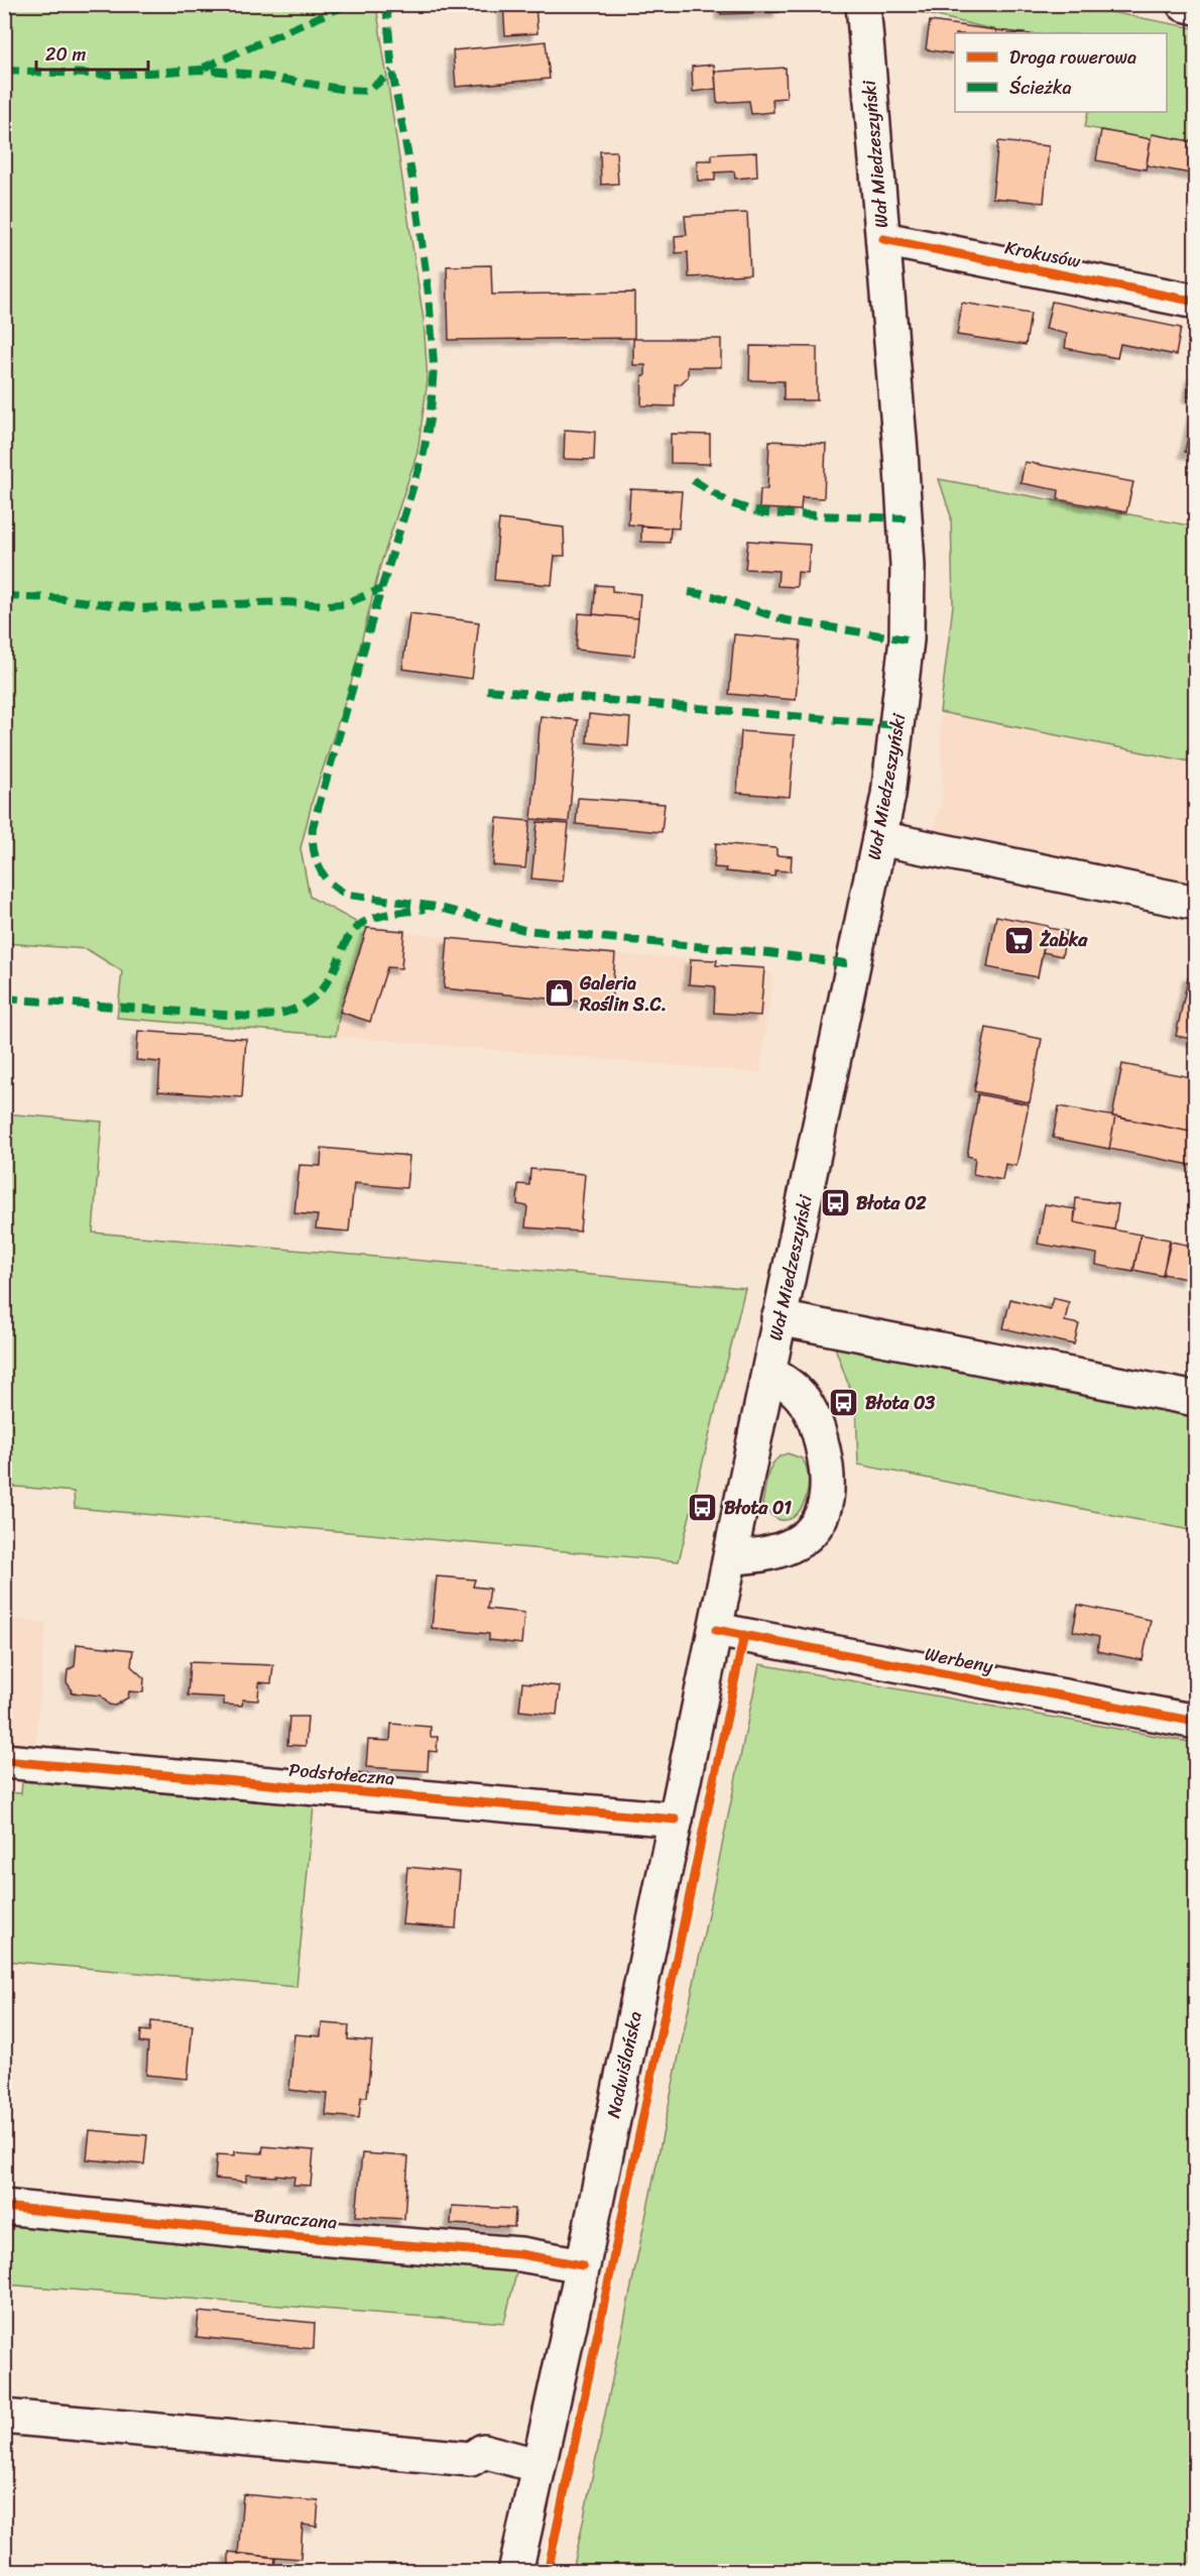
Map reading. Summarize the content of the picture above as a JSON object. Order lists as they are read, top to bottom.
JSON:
{
  "streets": {
    "main road": [
      "Wał Miedzeszyński",
      "Krokusów",
      "Werbeny",
      "Podstołeczna",
      "Nadwiślańska",
      "Buraczana"
    ]
  },
  "crossings": [
    ["Wał Miedzeszyński", "Krokusów"],
    ["Wał Miedzeszyński", "Nadwiślańska"],
    ["Werbeny", "Nadwiślańska"],
    ["Podstołeczna", "Nadwiślańska"],
    ["Nadwiślańska", "Buraczana"]
  ],
  "places": {
    "supermarket": ["Żabka"],
    "shop": ["Galeria Roślin S.C."],
    "bus stop": ["Błota 02", "Błota 03", "Błota 01"]
  },
  "legend": ["Droga rowerowa", "Ścieżka"],
  "scale_bar": "20 m"
}
